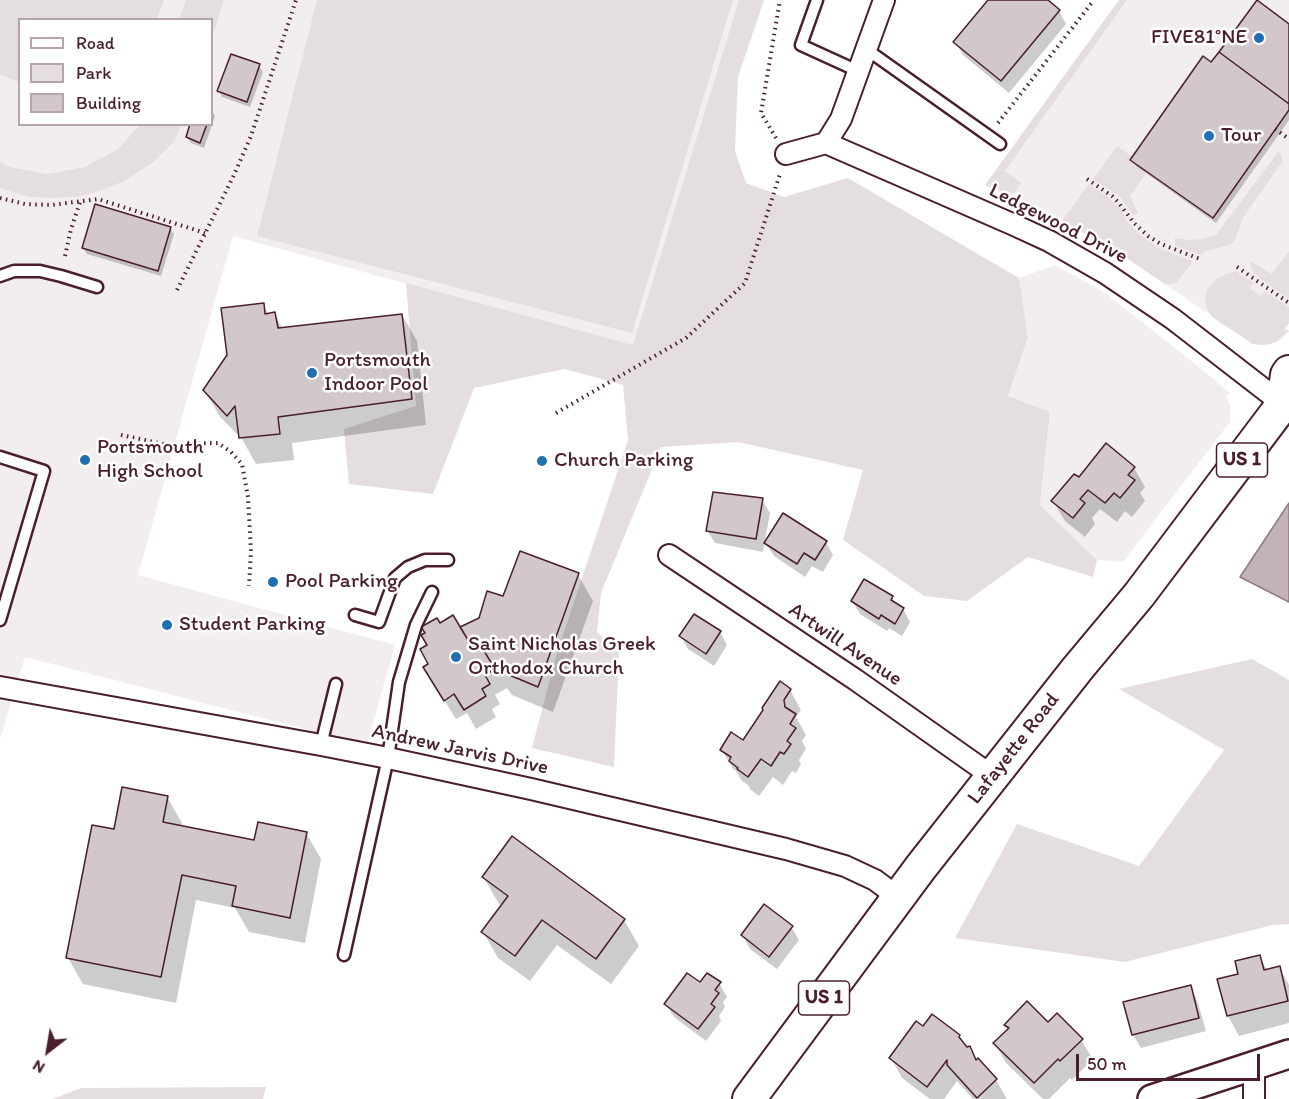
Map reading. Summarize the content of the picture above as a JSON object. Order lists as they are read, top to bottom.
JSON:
{
  "streets": {
    "main road": ["US 1", "Lafayette Road"],
    "street": ["Ledgewood Drive", "Artwill Avenue", "Andrew Jarvis Drive"]
  },
  "crossings": [
    ["Ledgewood Drive", "Lafayette Road"],
    ["Artwill Avenue", "Lafayette Road"],
    ["Lafayette Road", "Andrew Jarvis Drive"]
  ],
  "places": [
    "FIVE81°NE",
    "Tour",
    "Portsmouth Indoor Pool",
    "Portsmouth High School",
    "Church Parking",
    "Pool Parking",
    "Student Parking",
    "Saint Nicholas Greek Orthodox Church"
  ],
  "legend": ["Road", "Park", "Building"],
  "scale_bar": "50 m",
  "north": "bottom left"
}
